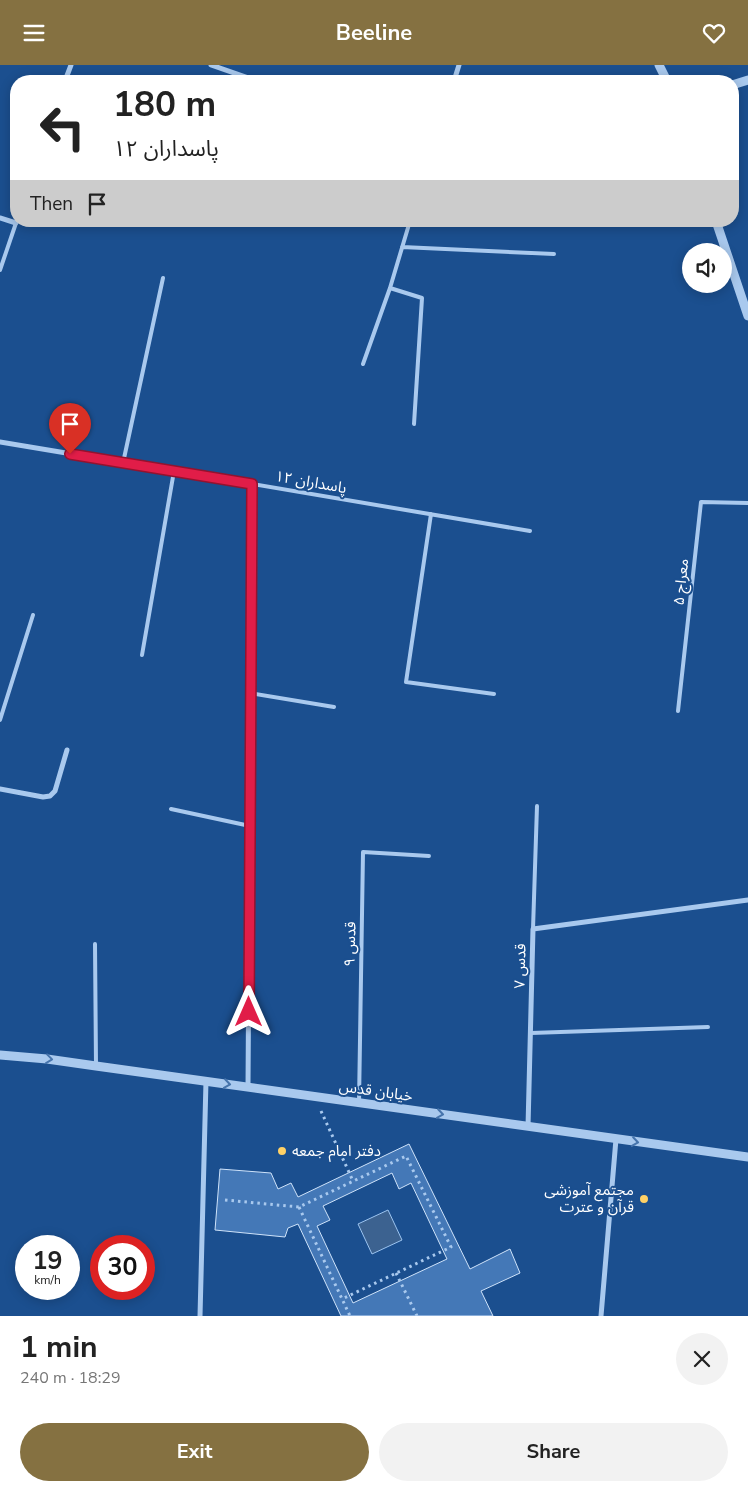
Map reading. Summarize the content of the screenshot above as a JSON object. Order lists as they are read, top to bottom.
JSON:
{
  "streets": {
    "street": ["پاسداران ۱۲", "قدس ۷", "خیابان قدس"],
    "lane": ["معراج ۵", "قدس ۹"]
  },
  "crossings": [
    ["قدس ۹", "خیابان قدس"],
    ["قدس ۷", "خیابان قدس"]
  ],
  "one_way": ["خیابان قدس"],
  "places": ["دفتر امام جمعه", "مجتمع آموزشی قرآن و عترت"],
  "page": {
    "header": "Beeline",
    "turn": ["180 m", "پاسداران ۱۲"],
    "then": "Then",
    "speed": "19 km/h",
    "limit": "30",
    "heading": ["1 min", "240 m · 18:29"],
    "buttons": ["Exit", "Share"]
  }
}
